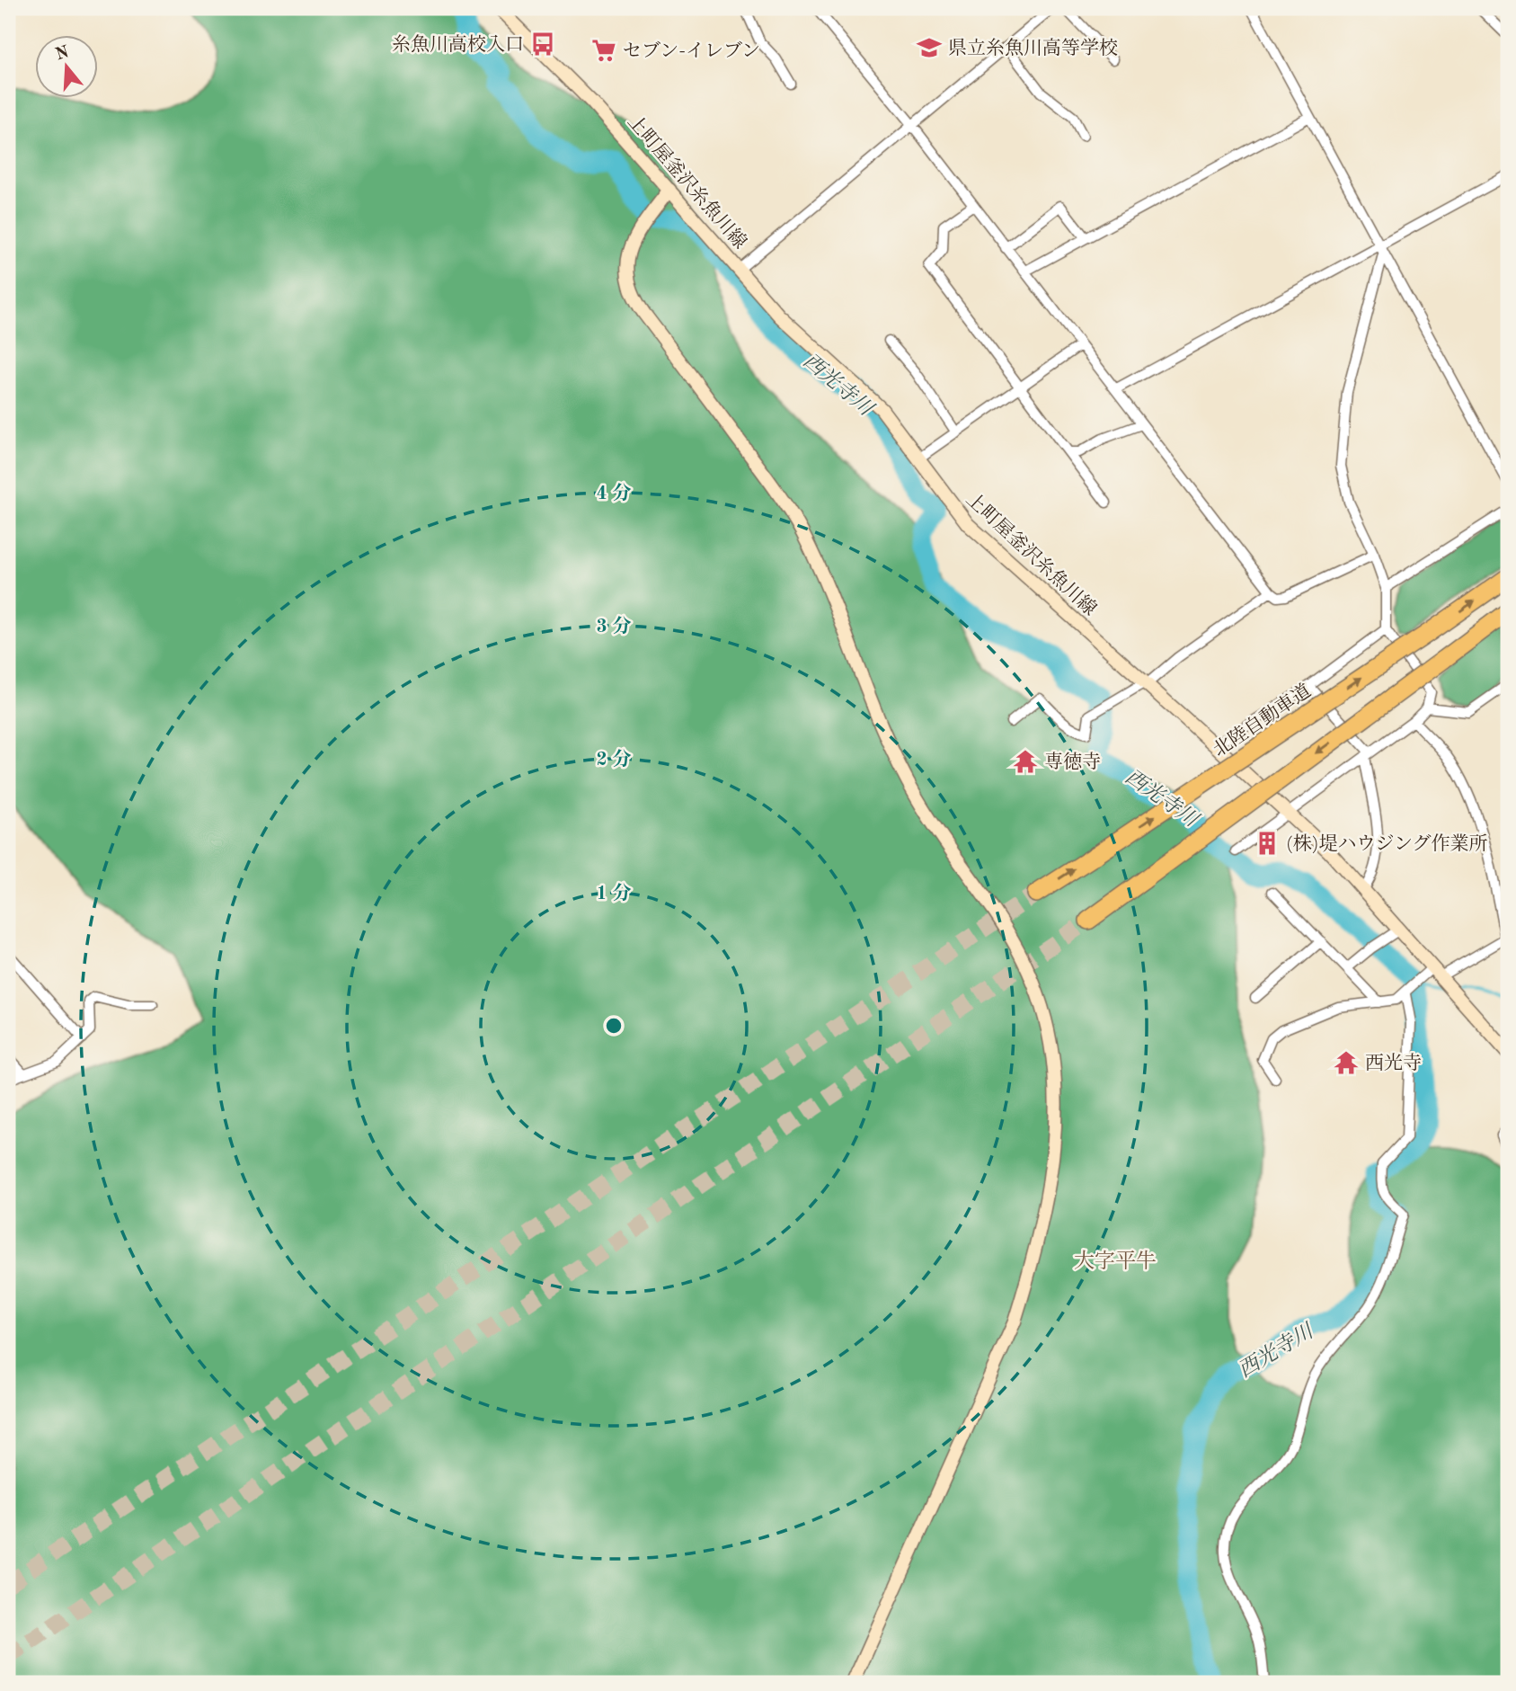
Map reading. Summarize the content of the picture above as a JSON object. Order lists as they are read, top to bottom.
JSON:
{
  "streets": {
    "highway": ["北陸自動車道"],
    "street": ["上町屋釜沢糸魚川線"]
  },
  "districts": ["大字平牛"],
  "water": ["西光寺川"],
  "places": {
    "bus stop": ["糸魚川高校入口"],
    "school or university": ["県立糸魚川高等学校"],
    "supermarket": ["セブン-イレブン"],
    "temple": ["専徳寺", "西光寺"],
    "building": ["(株)堤ハウジング作業所"]
  },
  "north": "top",
  "rings": [
    "4 分",
    "3 分",
    "2 分",
    "1 分"
  ]
}
